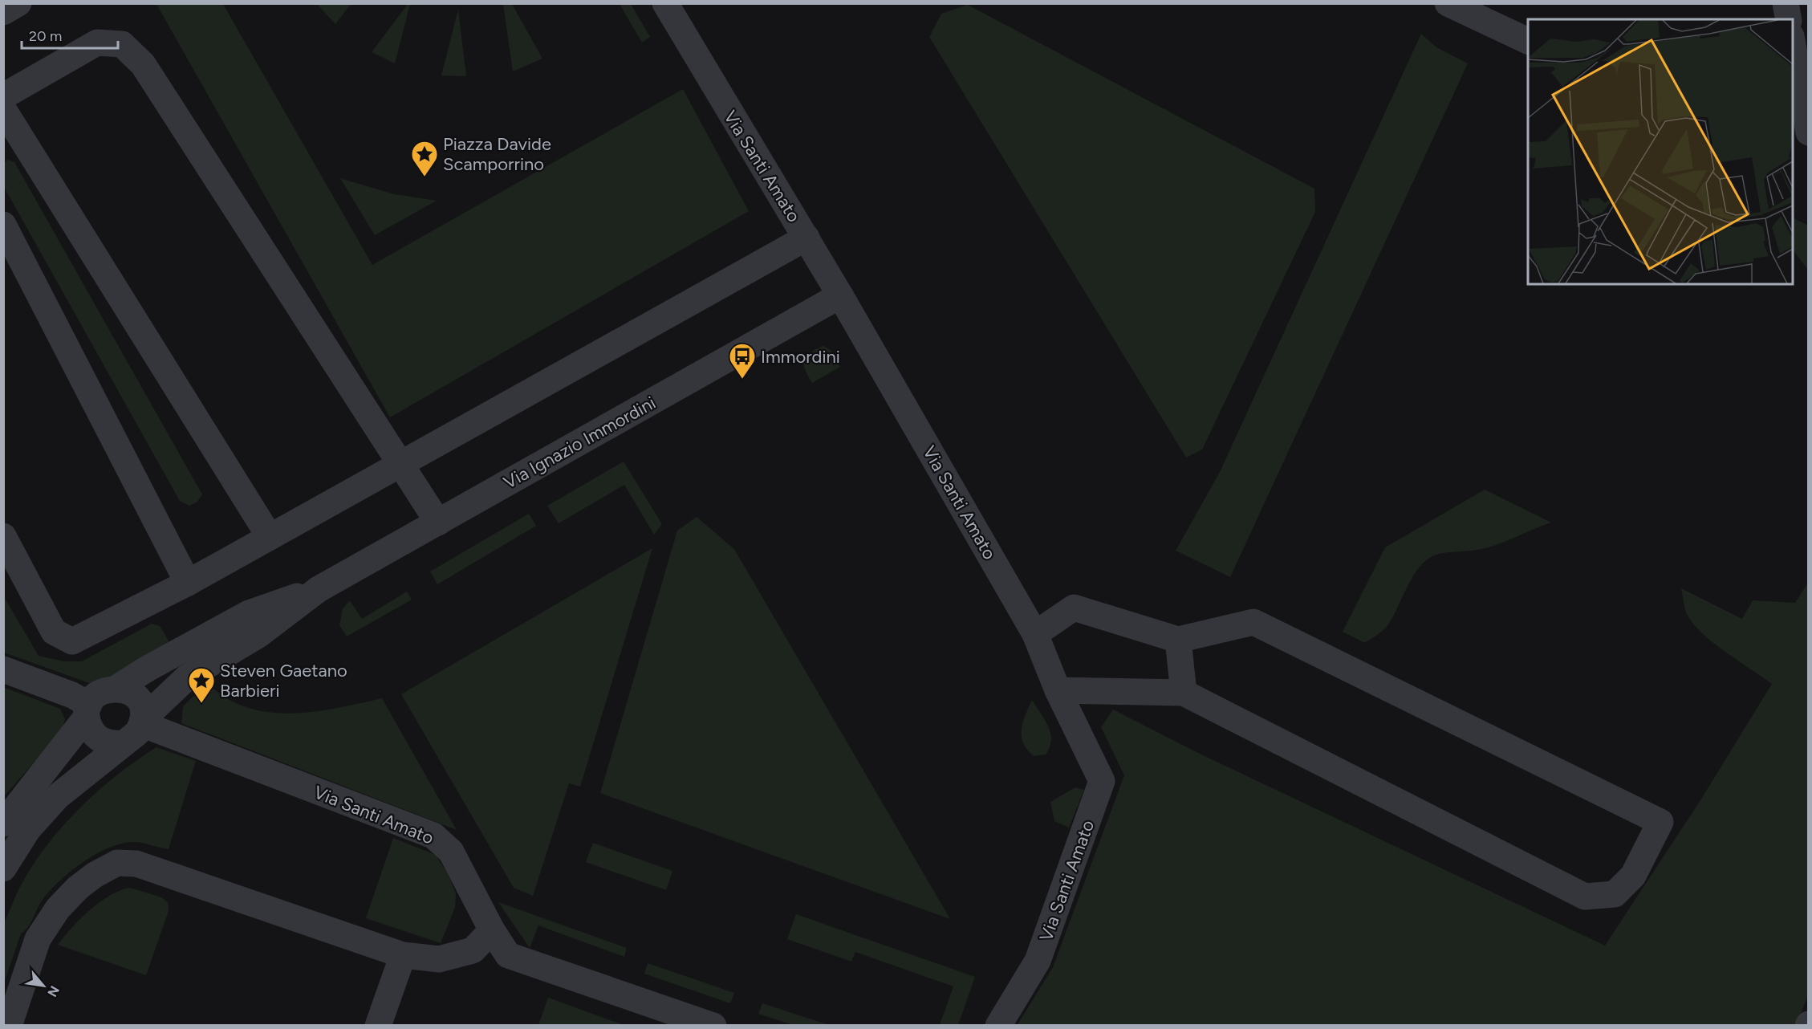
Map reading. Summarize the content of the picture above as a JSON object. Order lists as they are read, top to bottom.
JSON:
{
  "streets": {
    "street": ["Via Santi Amato", "Via Ignazio Immordini"]
  },
  "crossings": [
    ["Via Santi Amato", "Via Ignazio Immordini"]
  ],
  "places": {
    "place": ["Piazza Davide Scamporrino", "Steven Gaetano Barbieri"],
    "bus stop": ["Immordini"]
  },
  "scale_bar": "20 m",
  "north": "bottom right"
}
